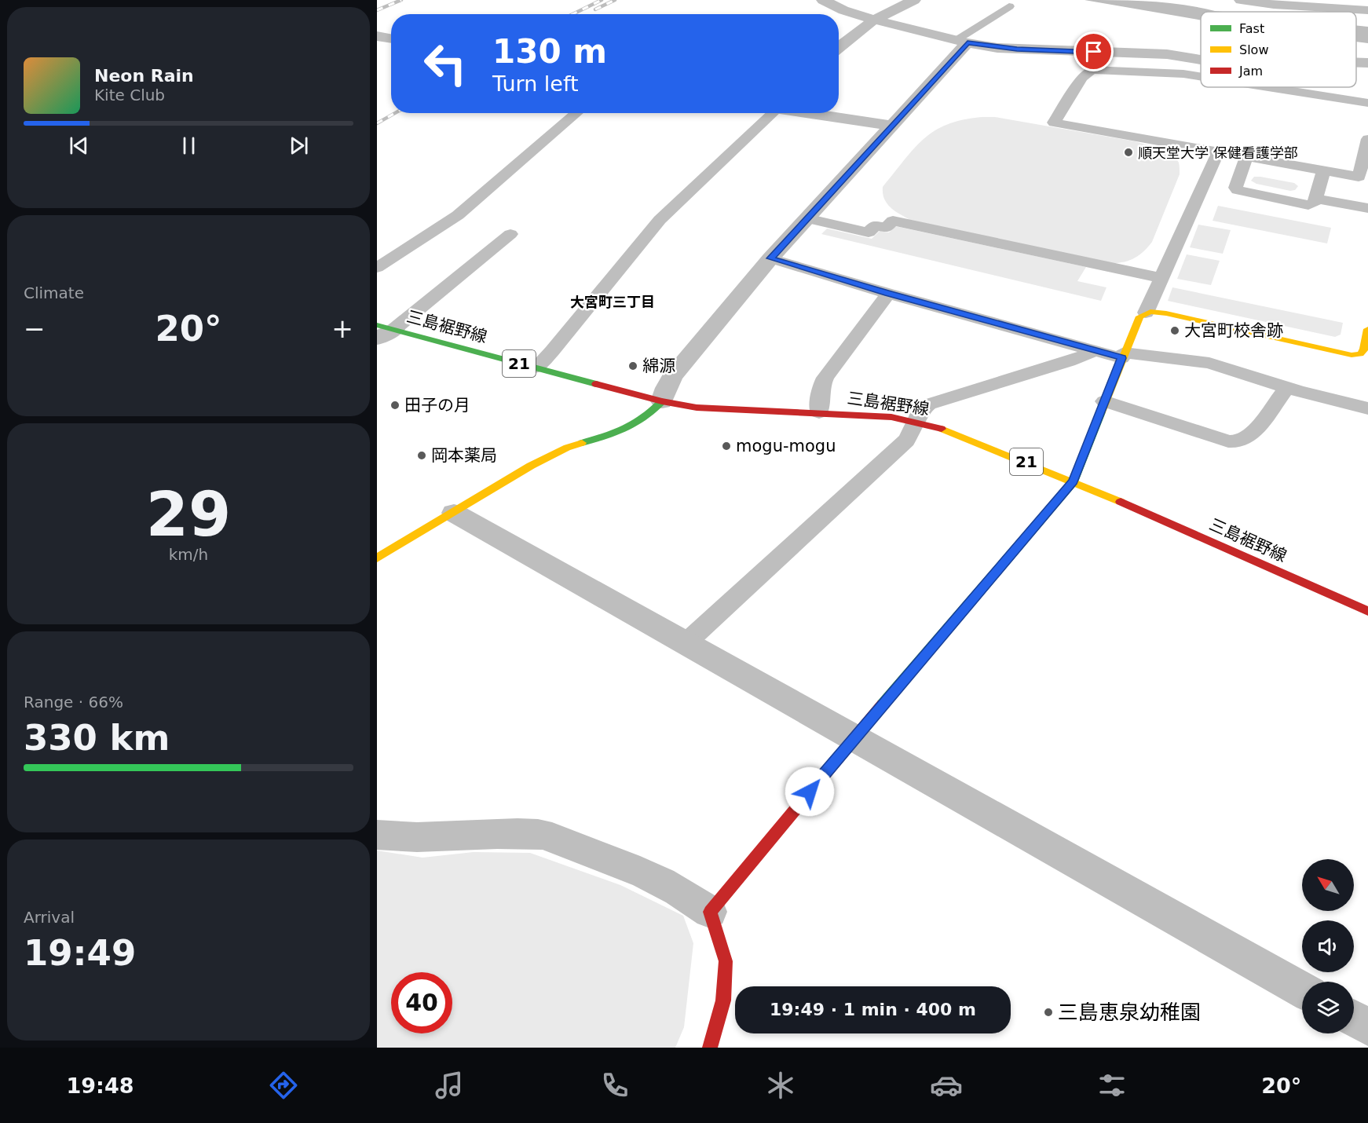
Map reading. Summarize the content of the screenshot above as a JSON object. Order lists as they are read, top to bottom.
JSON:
{
  "streets": {
    "street": ["三島裾野線", "21"]
  },
  "districts": ["大宮町三丁目"],
  "places": [
    "順天堂大学 保健看護学部",
    "大宮町校舎跡",
    "綿源",
    "田子の月",
    "mogu-mogu",
    "岡本薬局",
    "三島恵泉幼稚園"
  ],
  "legend": ["Fast", "Slow", "Jam"],
  "north": "top left",
  "page": {
    "turn": ["130 m", "Turn left"],
    "song": ["Neon Rain", "Kite Club"],
    "tile": [
      "Climate",
      ["29", "km/h"],
      ["Range · 66%", "330 km"],
      ["Arrival", "19:49"]
    ],
    "heat": ["−", "20°", "+"],
    "limit": "40",
    "trip": "19:49 · 1 min · 400 m",
    "tabs": ["19:48", "20°"]
  }
}
